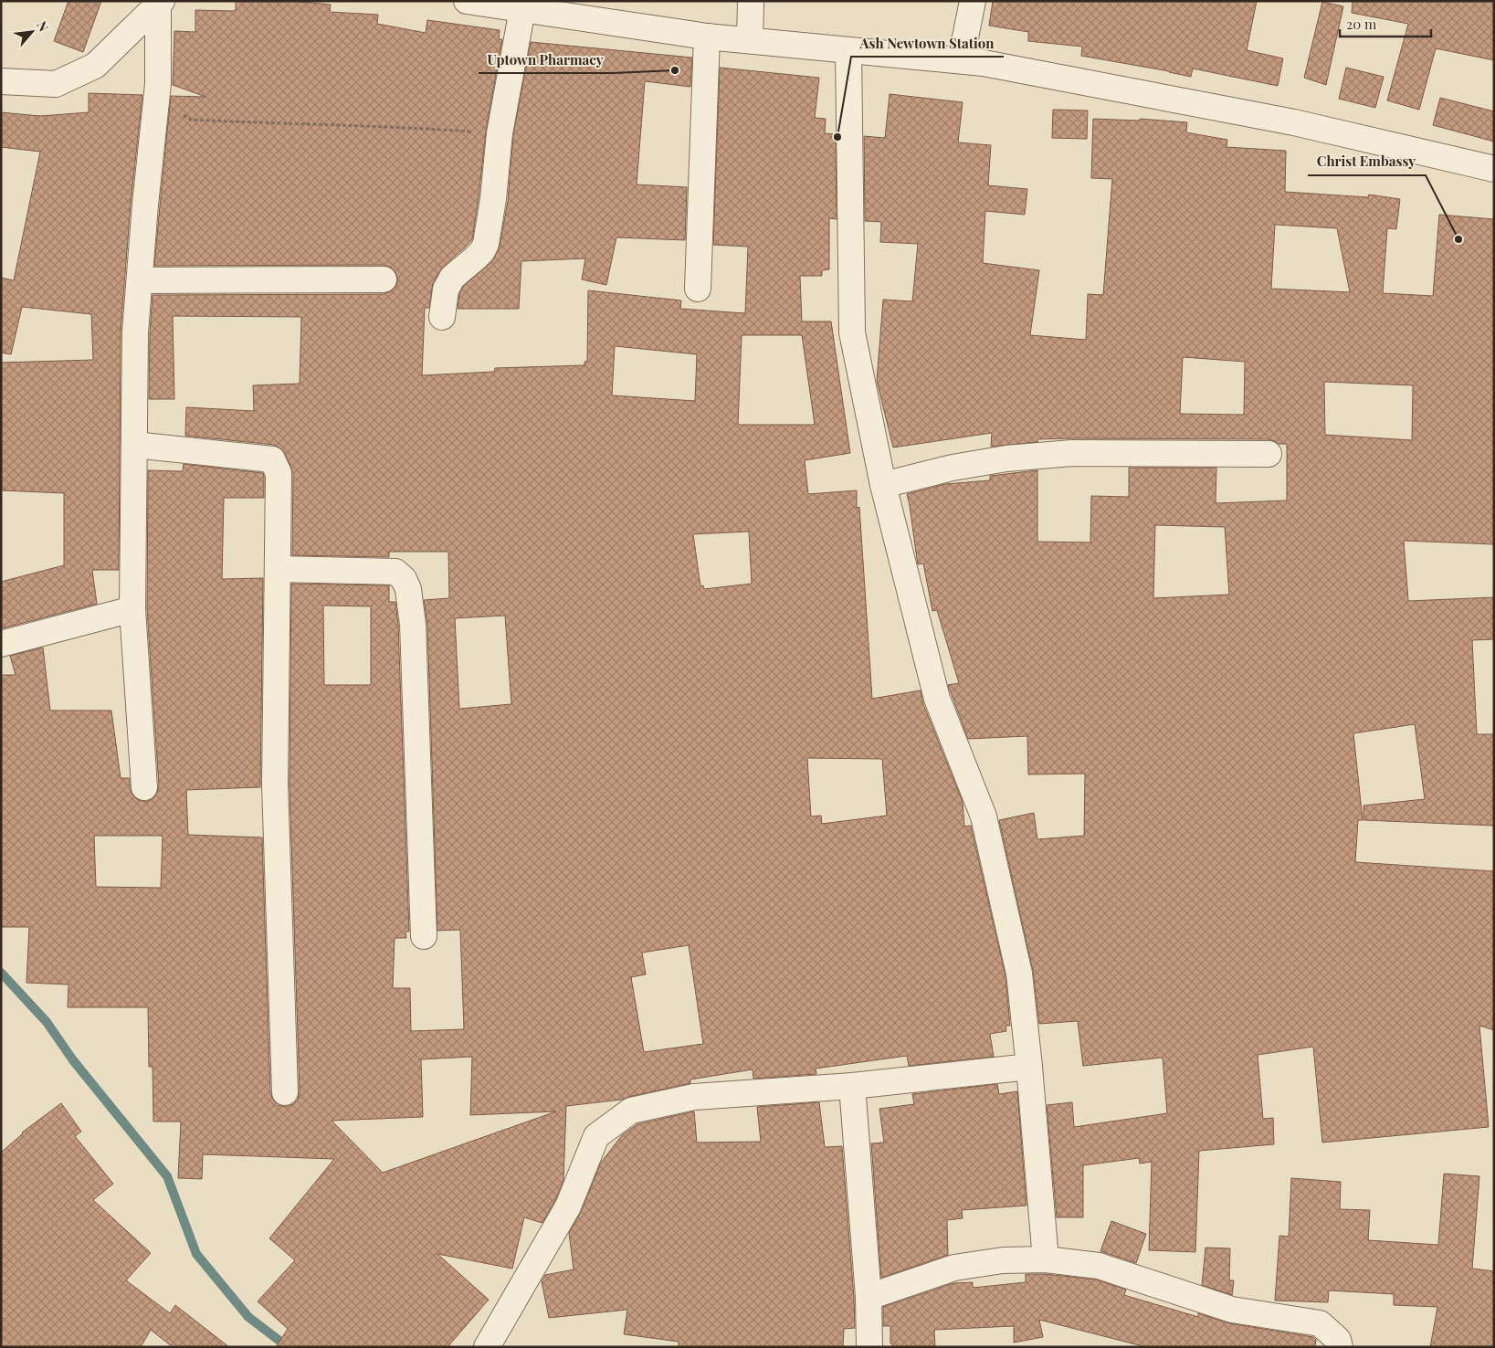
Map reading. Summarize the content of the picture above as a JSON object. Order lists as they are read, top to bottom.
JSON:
{
  "places": ["Uptown Pharmacy", "Ash Newtown Station", "Christ Embassy"],
  "scale_bar": "20 m",
  "north": "top right"
}
